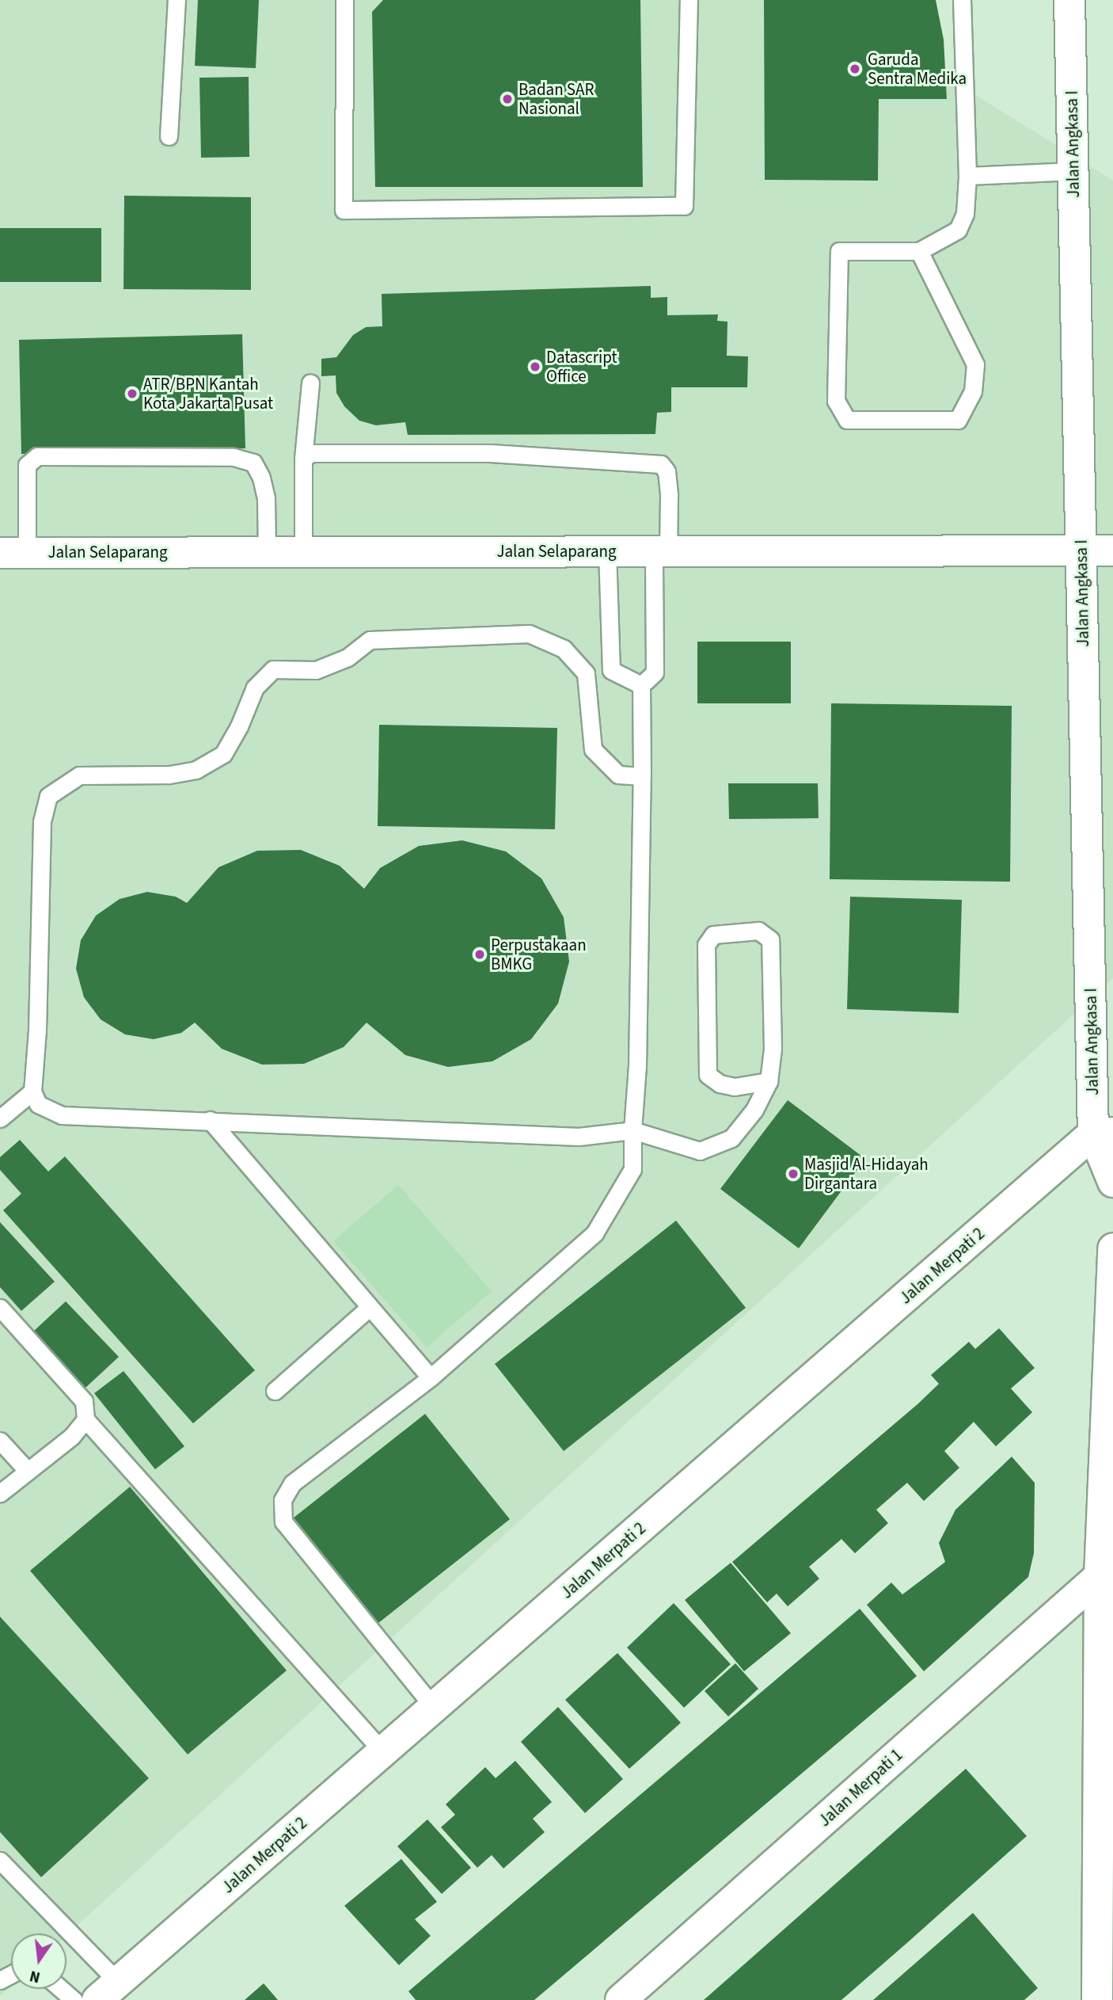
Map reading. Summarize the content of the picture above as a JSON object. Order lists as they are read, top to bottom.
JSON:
{
  "streets": {
    "street": [
      "Jalan Angkasa I",
      "Jalan Selaparang",
      "Jalan Merpati 2",
      "Jalan Merpati 1"
    ]
  },
  "crossings": [
    ["Jalan Angkasa I", "Jalan Selaparang"],
    ["Jalan Angkasa I", "Jalan Merpati 2"]
  ],
  "places": [
    "Garuda Sentra Medika",
    "Badan SAR Nasional",
    "Datascript Office",
    "ATR/BPN Kantah Kota Jakarta Pusat",
    "Perpustakaan BMKG",
    "Masjid Al-Hidayah Dirgantara"
  ],
  "north": "bottom"
}
